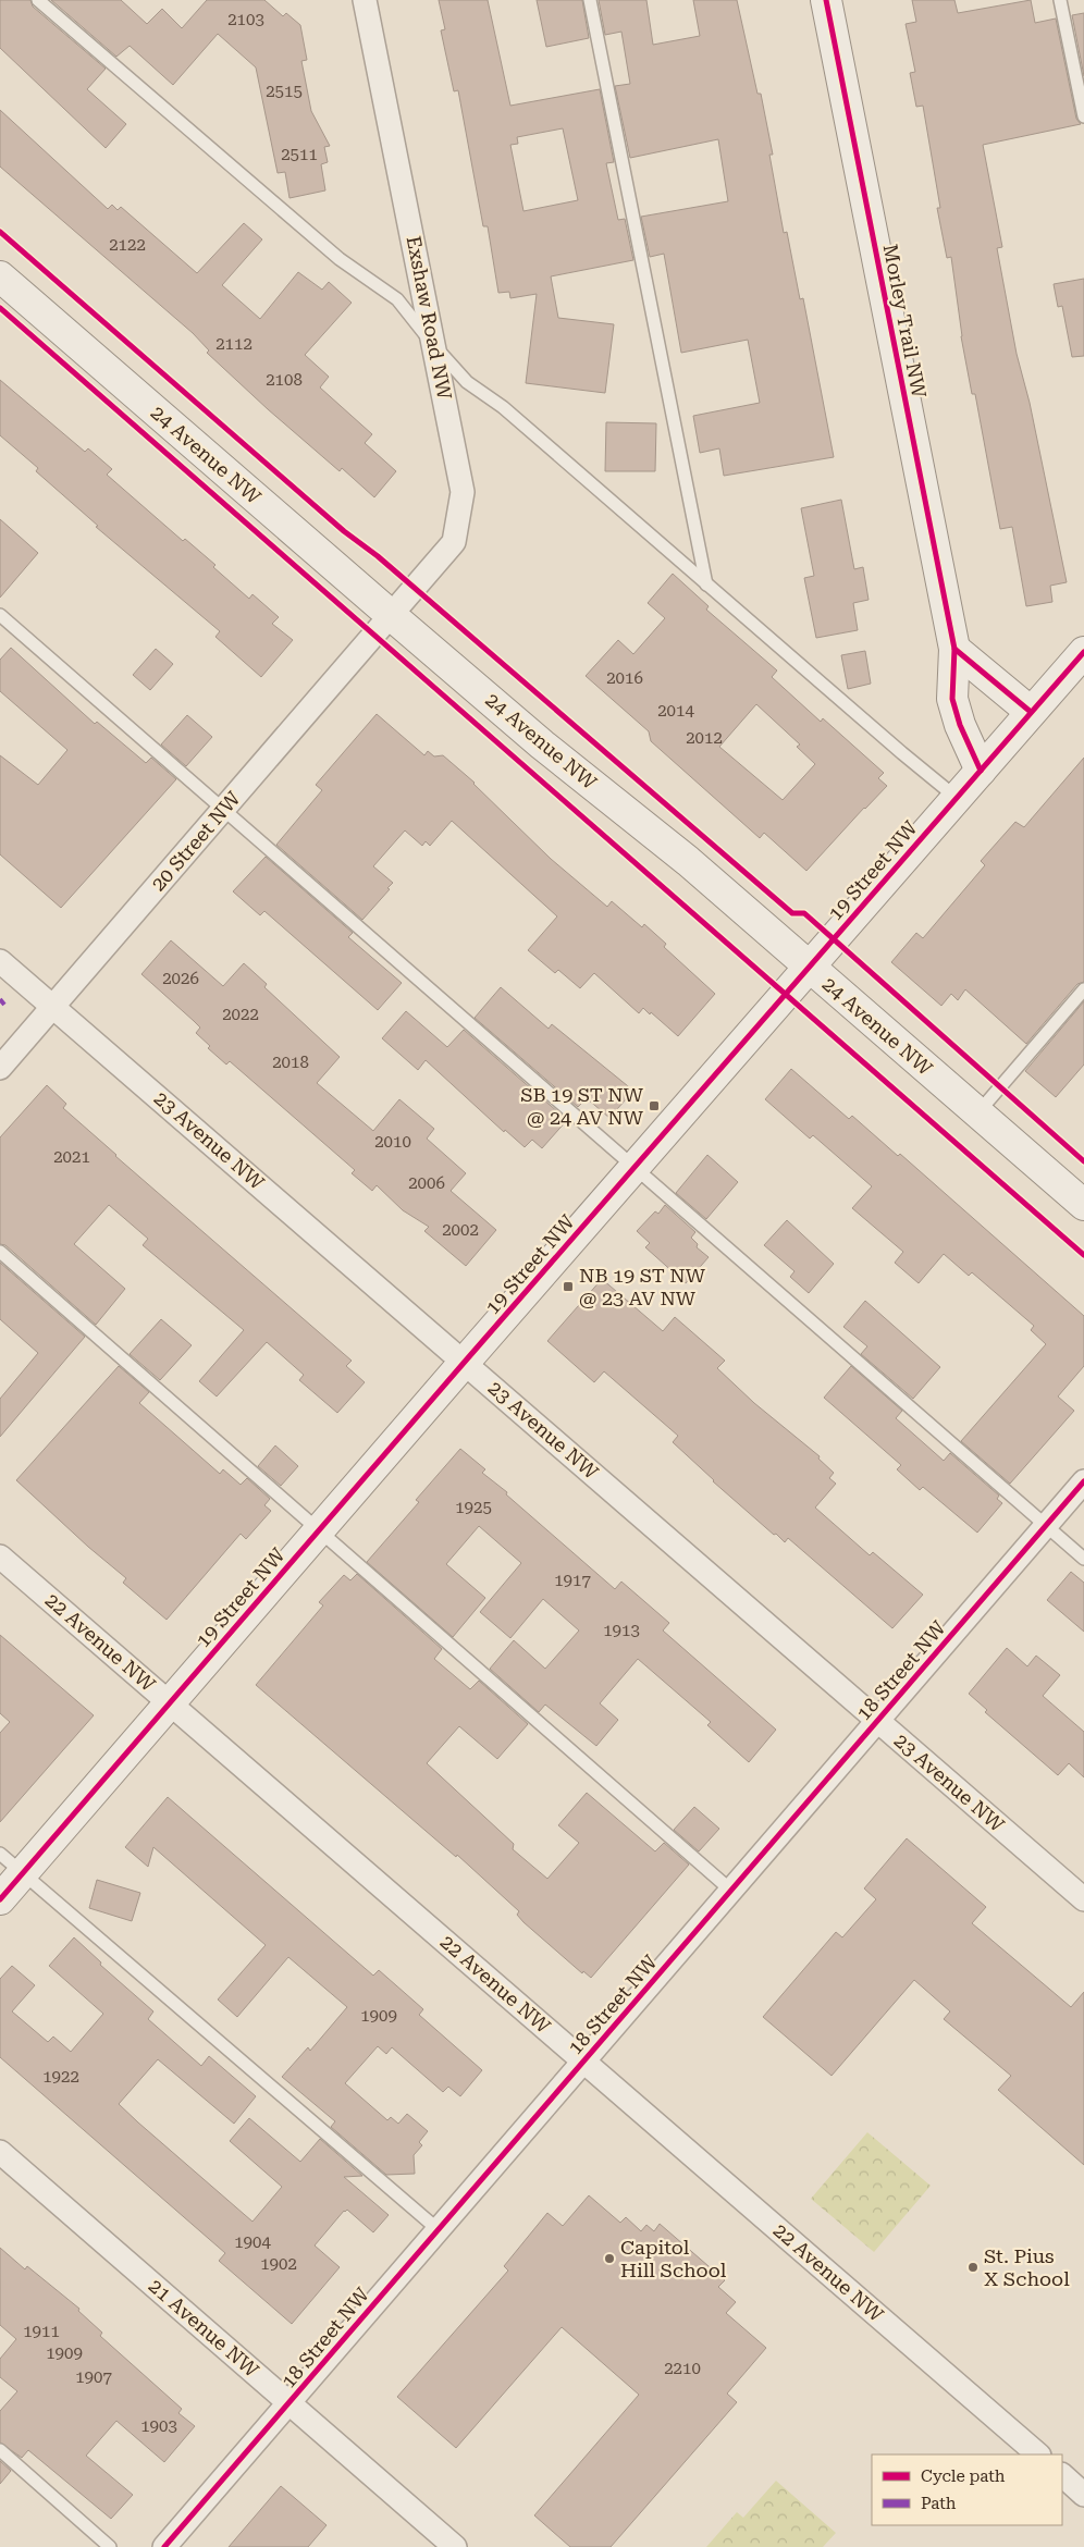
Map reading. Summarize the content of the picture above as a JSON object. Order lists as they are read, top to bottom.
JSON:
{
  "streets": {
    "street": [
      "Exshaw Road NW",
      "Morley Trail NW",
      "24 Avenue NW",
      "20 Street NW",
      "19 Street NW",
      "23 Avenue NW",
      "22 Avenue NW",
      "18 Street NW",
      "21 Avenue NW"
    ]
  },
  "crossings": [
    ["Exshaw Road NW", "24 Avenue NW"],
    ["Exshaw Road NW", "20 Street NW"],
    ["Morley Trail NW", "19 Street NW"],
    ["24 Avenue NW", "20 Street NW"],
    ["24 Avenue NW", "19 Street NW"],
    ["20 Street NW", "23 Avenue NW"],
    ["19 Street NW", "23 Avenue NW"],
    ["19 Street NW", "22 Avenue NW"],
    ["23 Avenue NW", "18 Street NW"],
    ["22 Avenue NW", "18 Street NW"],
    ["18 Street NW", "21 Avenue NW"]
  ],
  "places": {
    "transit": ["SB 19 ST NW @ 24 AV NW", "NB 19 ST NW @ 23 AV NW"],
    "other": ["Capitol Hill School", "St. Pius X School"]
  },
  "house_numbers": [
    "2103",
    "2515",
    "2511",
    "2122",
    "2112",
    "2108",
    "2016",
    "2014",
    "2012",
    "2026",
    "2022",
    "2018",
    "2010",
    "2021",
    "2006",
    "2002",
    "1925",
    "1917",
    "1913",
    "1909",
    "1922",
    "1904",
    "1902",
    "1911",
    "1909",
    "2210",
    "1907",
    "1903"
  ],
  "legend": ["Cycle path", "Path"]
}
